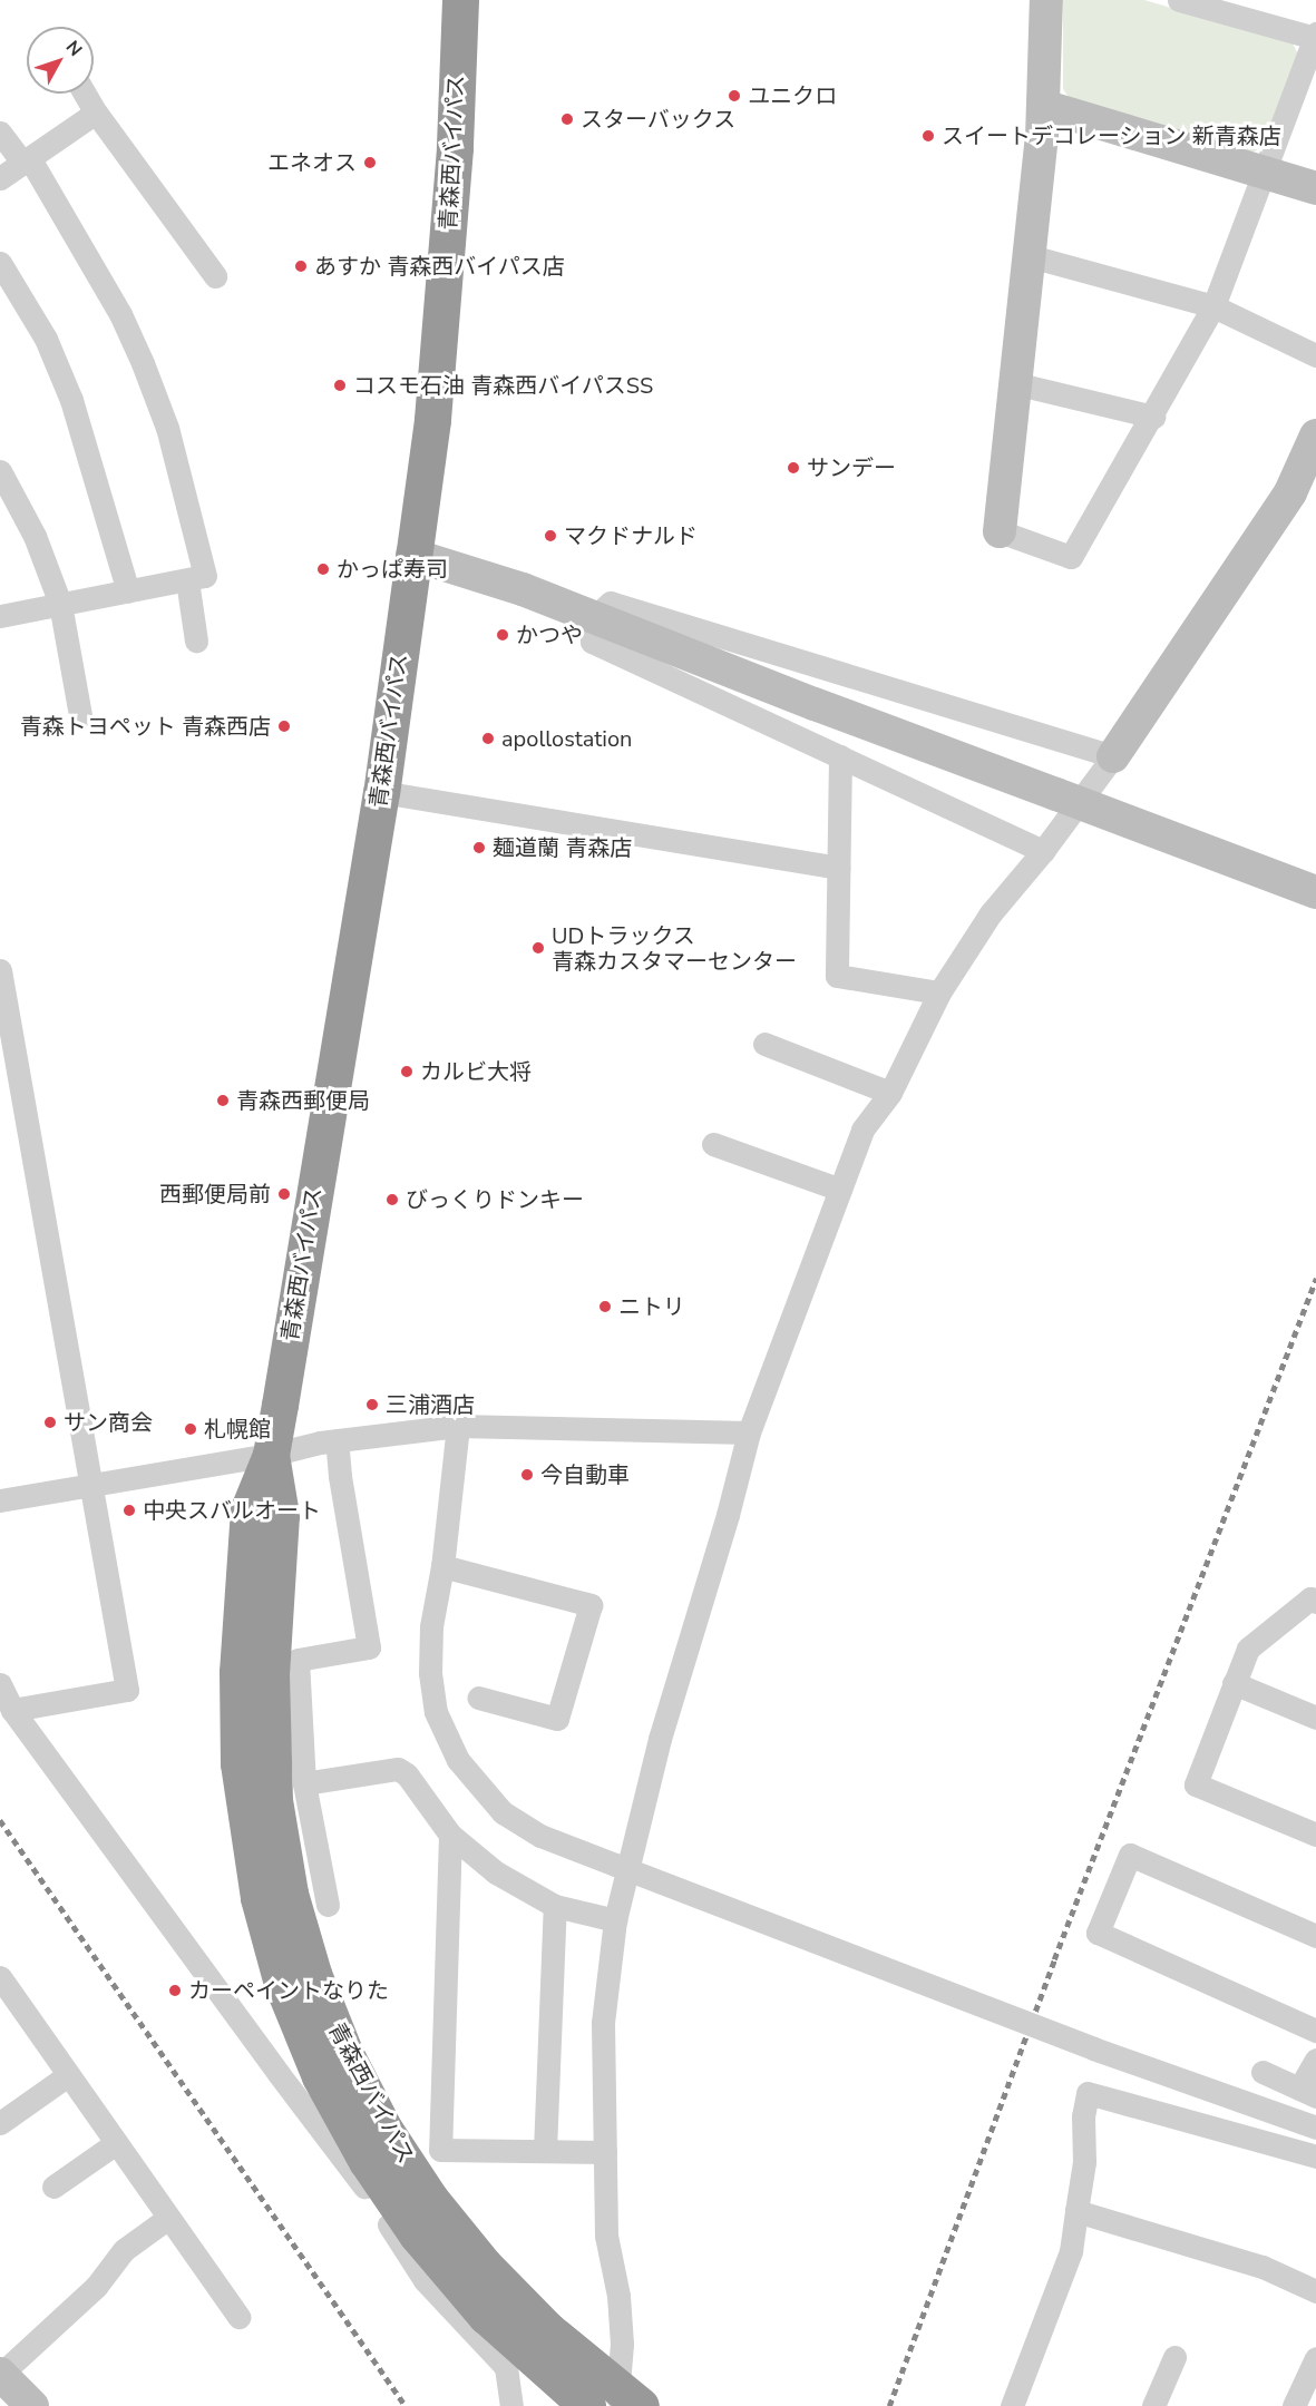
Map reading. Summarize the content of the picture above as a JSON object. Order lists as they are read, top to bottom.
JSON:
{
  "streets": {
    "highway": ["青森西バイパス"]
  },
  "places": [
    "ユニクロ",
    "スターバックス",
    "スイートデコレーション 新青森店",
    "エネオス",
    "あすか 青森西バイパス店",
    "コスモ石油 青森西バイパスSS",
    "サンデー",
    "マクドナルド",
    "かっぱ寿司",
    "かつや",
    "青森トヨペット 青森西店",
    "apollostation",
    "麺道蘭 青森店",
    "UDトラックス 青森カスタマーセンター",
    "カルビ大将",
    "青森西郵便局",
    "西郵便局前",
    "びっくりドンキー",
    "ニトリ",
    "三浦酒店",
    "サン商会",
    "札幌館",
    "今自動車",
    "中央スバルオート",
    "カーペイントなりた"
  ],
  "north": "top right"
}
